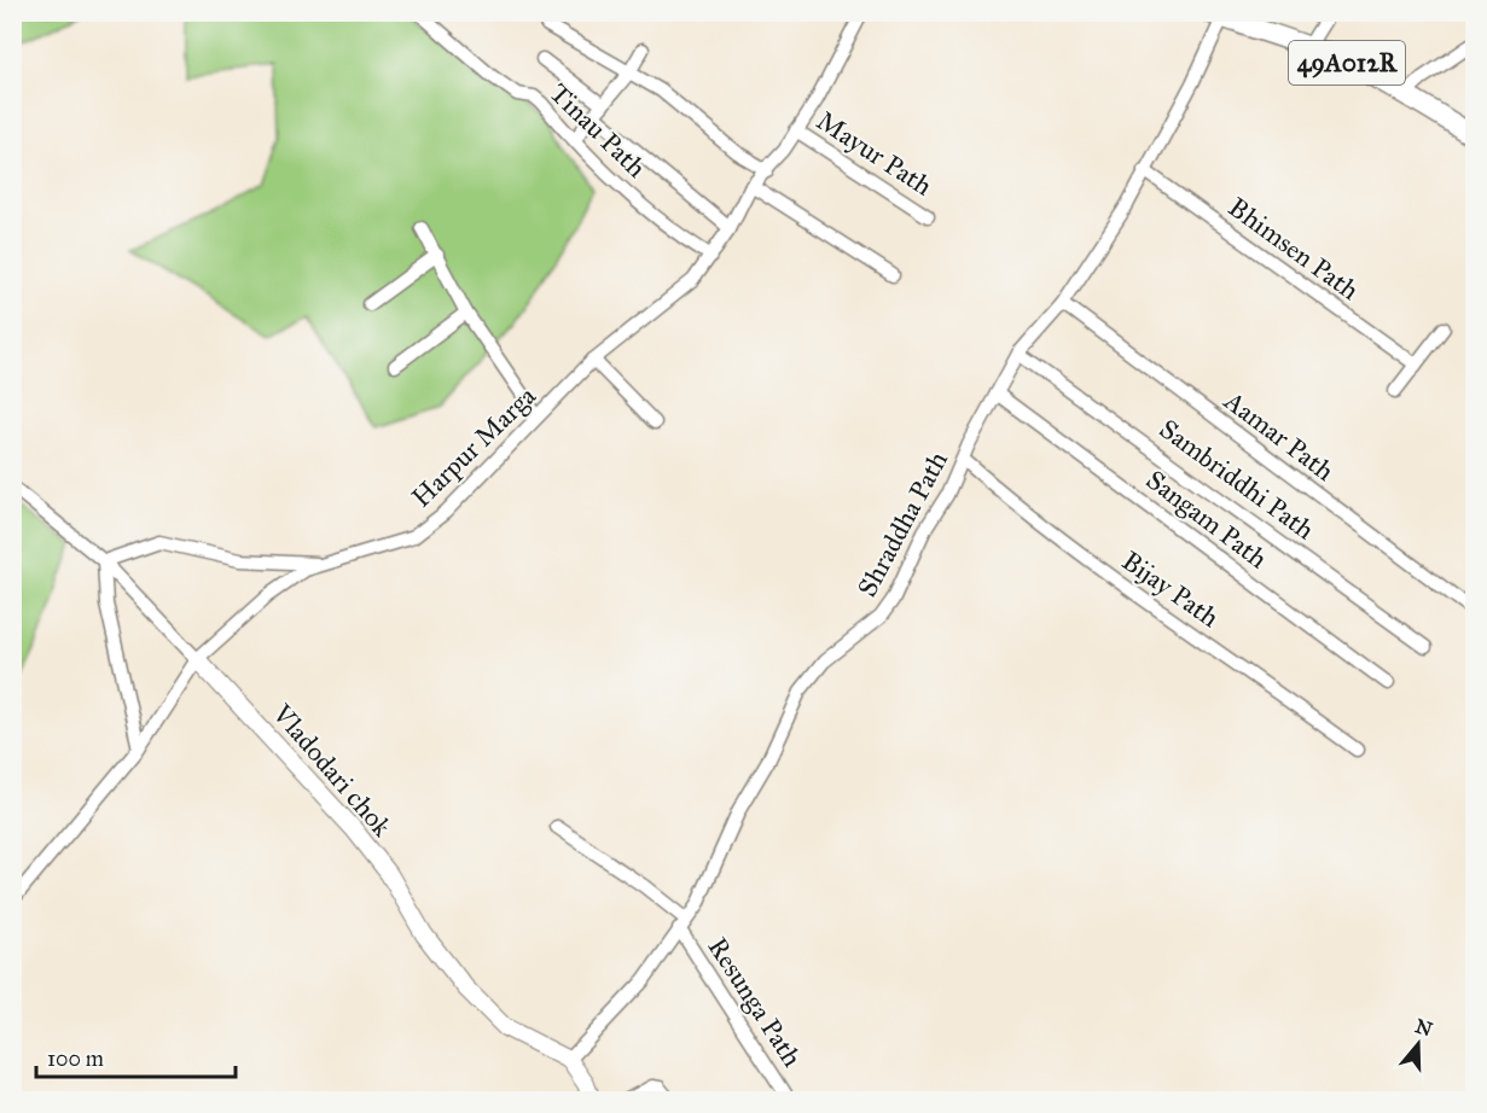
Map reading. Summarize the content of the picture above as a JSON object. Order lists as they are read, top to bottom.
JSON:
{
  "streets": {
    "main road": ["49A012R"],
    "street": [
      "Tinau Path",
      "Mayur Path",
      "Bhimsen Path",
      "Aamar Path",
      "Harpur Marga",
      "Sambriddhi Path",
      "Sangam Path",
      "Shraddha Path",
      "Bijay Path",
      "Vladodari chok",
      "Resunga Path"
    ]
  },
  "crossings": [
    ["49A012R", "Shraddha Path"],
    ["Tinau Path", "Harpur Marga"],
    ["Mayur Path", "Harpur Marga"],
    ["Bhimsen Path", "Shraddha Path"],
    ["Aamar Path", "Shraddha Path"],
    ["Harpur Marga", "Vladodari chok"],
    ["Sambriddhi Path", "Shraddha Path"],
    ["Sangam Path", "Shraddha Path"],
    ["Shraddha Path", "Bijay Path"],
    ["Shraddha Path", "Vladodari chok"],
    ["Shraddha Path", "Resunga Path"]
  ],
  "scale_bar": "100 m",
  "north": "top"
}
